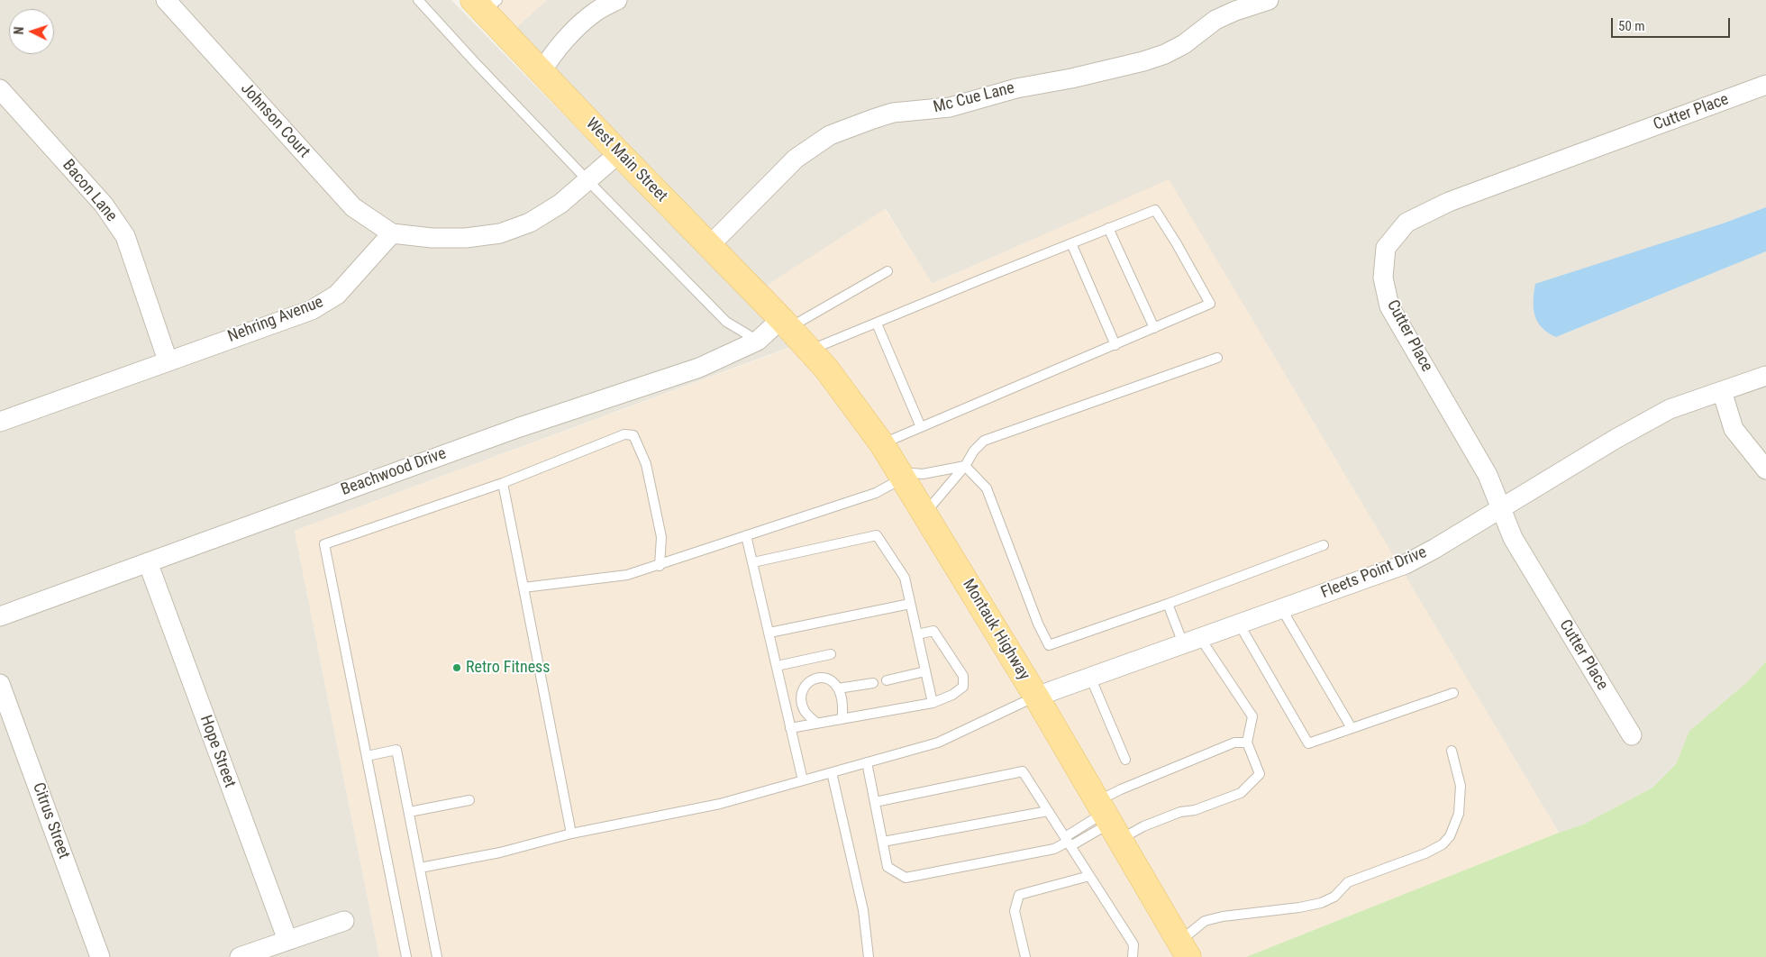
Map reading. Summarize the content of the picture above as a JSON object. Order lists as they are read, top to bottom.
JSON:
{
  "streets": {
    "main road": ["West Main Street", "Montauk Highway"],
    "street": [
      "Mc Cue Lane",
      "Cutter Place",
      "Johnson Court",
      "Bacon Lane",
      "Nehring Avenue",
      "Beachwood Drive",
      "Fleets Point Drive",
      "Hope Street",
      "Citrus Street"
    ]
  },
  "crossings": [
    ["Mc Cue Lane", "West Main Street"],
    ["Cutter Place", "Fleets Point Drive"],
    ["Johnson Court", "Nehring Avenue"],
    ["West Main Street", "Beachwood Drive"],
    ["West Main Street", "Montauk Highway"],
    ["Bacon Lane", "Nehring Avenue"],
    ["Beachwood Drive", "Montauk Highway"],
    ["Beachwood Drive", "Hope Street"],
    ["Fleets Point Drive", "Montauk Highway"]
  ],
  "places": ["Retro Fitness"],
  "scale_bar": "50 m",
  "north": "left"
}
